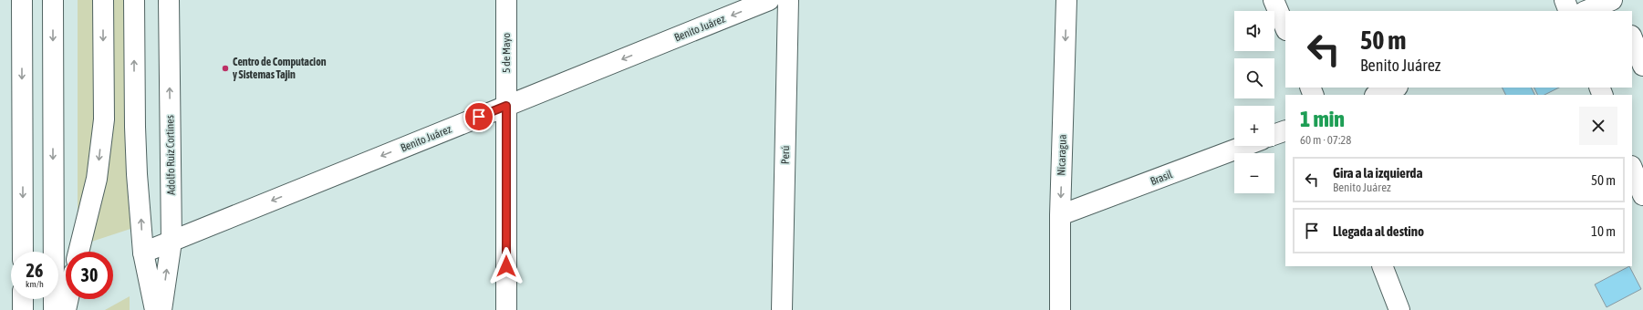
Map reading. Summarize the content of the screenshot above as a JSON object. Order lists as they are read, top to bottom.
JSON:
{
  "streets": {
    "street": [
      "Benito Juárez",
      "5 de Mayo",
      "Adolfo Ruiz Cortines",
      "Perú",
      "Nicaragua",
      "Brasil"
    ]
  },
  "crossings": [
    ["Benito Juárez", "5 de Mayo"],
    ["Benito Juárez", "Adolfo Ruiz Cortines"],
    ["Nicaragua", "Brasil"]
  ],
  "one_way": ["Benito Juárez", "Nicaragua"],
  "places": ["Centro de Computacion y Sistemas Tajin"],
  "page": {
    "map_buttons": ["+", "−"],
    "turn": ["50 m", "Benito Juárez"],
    "heading": ["1 min", "60 m · 07:28"],
    "list": [
      {
        "name": "Gira a la izquierda",
        "note": "Benito Juárez",
        "value": "50 m"
      },
      {
        "name": "Llegada al destino",
        "value": "10 m"
      }
    ],
    "speed": "26 km/h",
    "limit": "30"
  }
}
